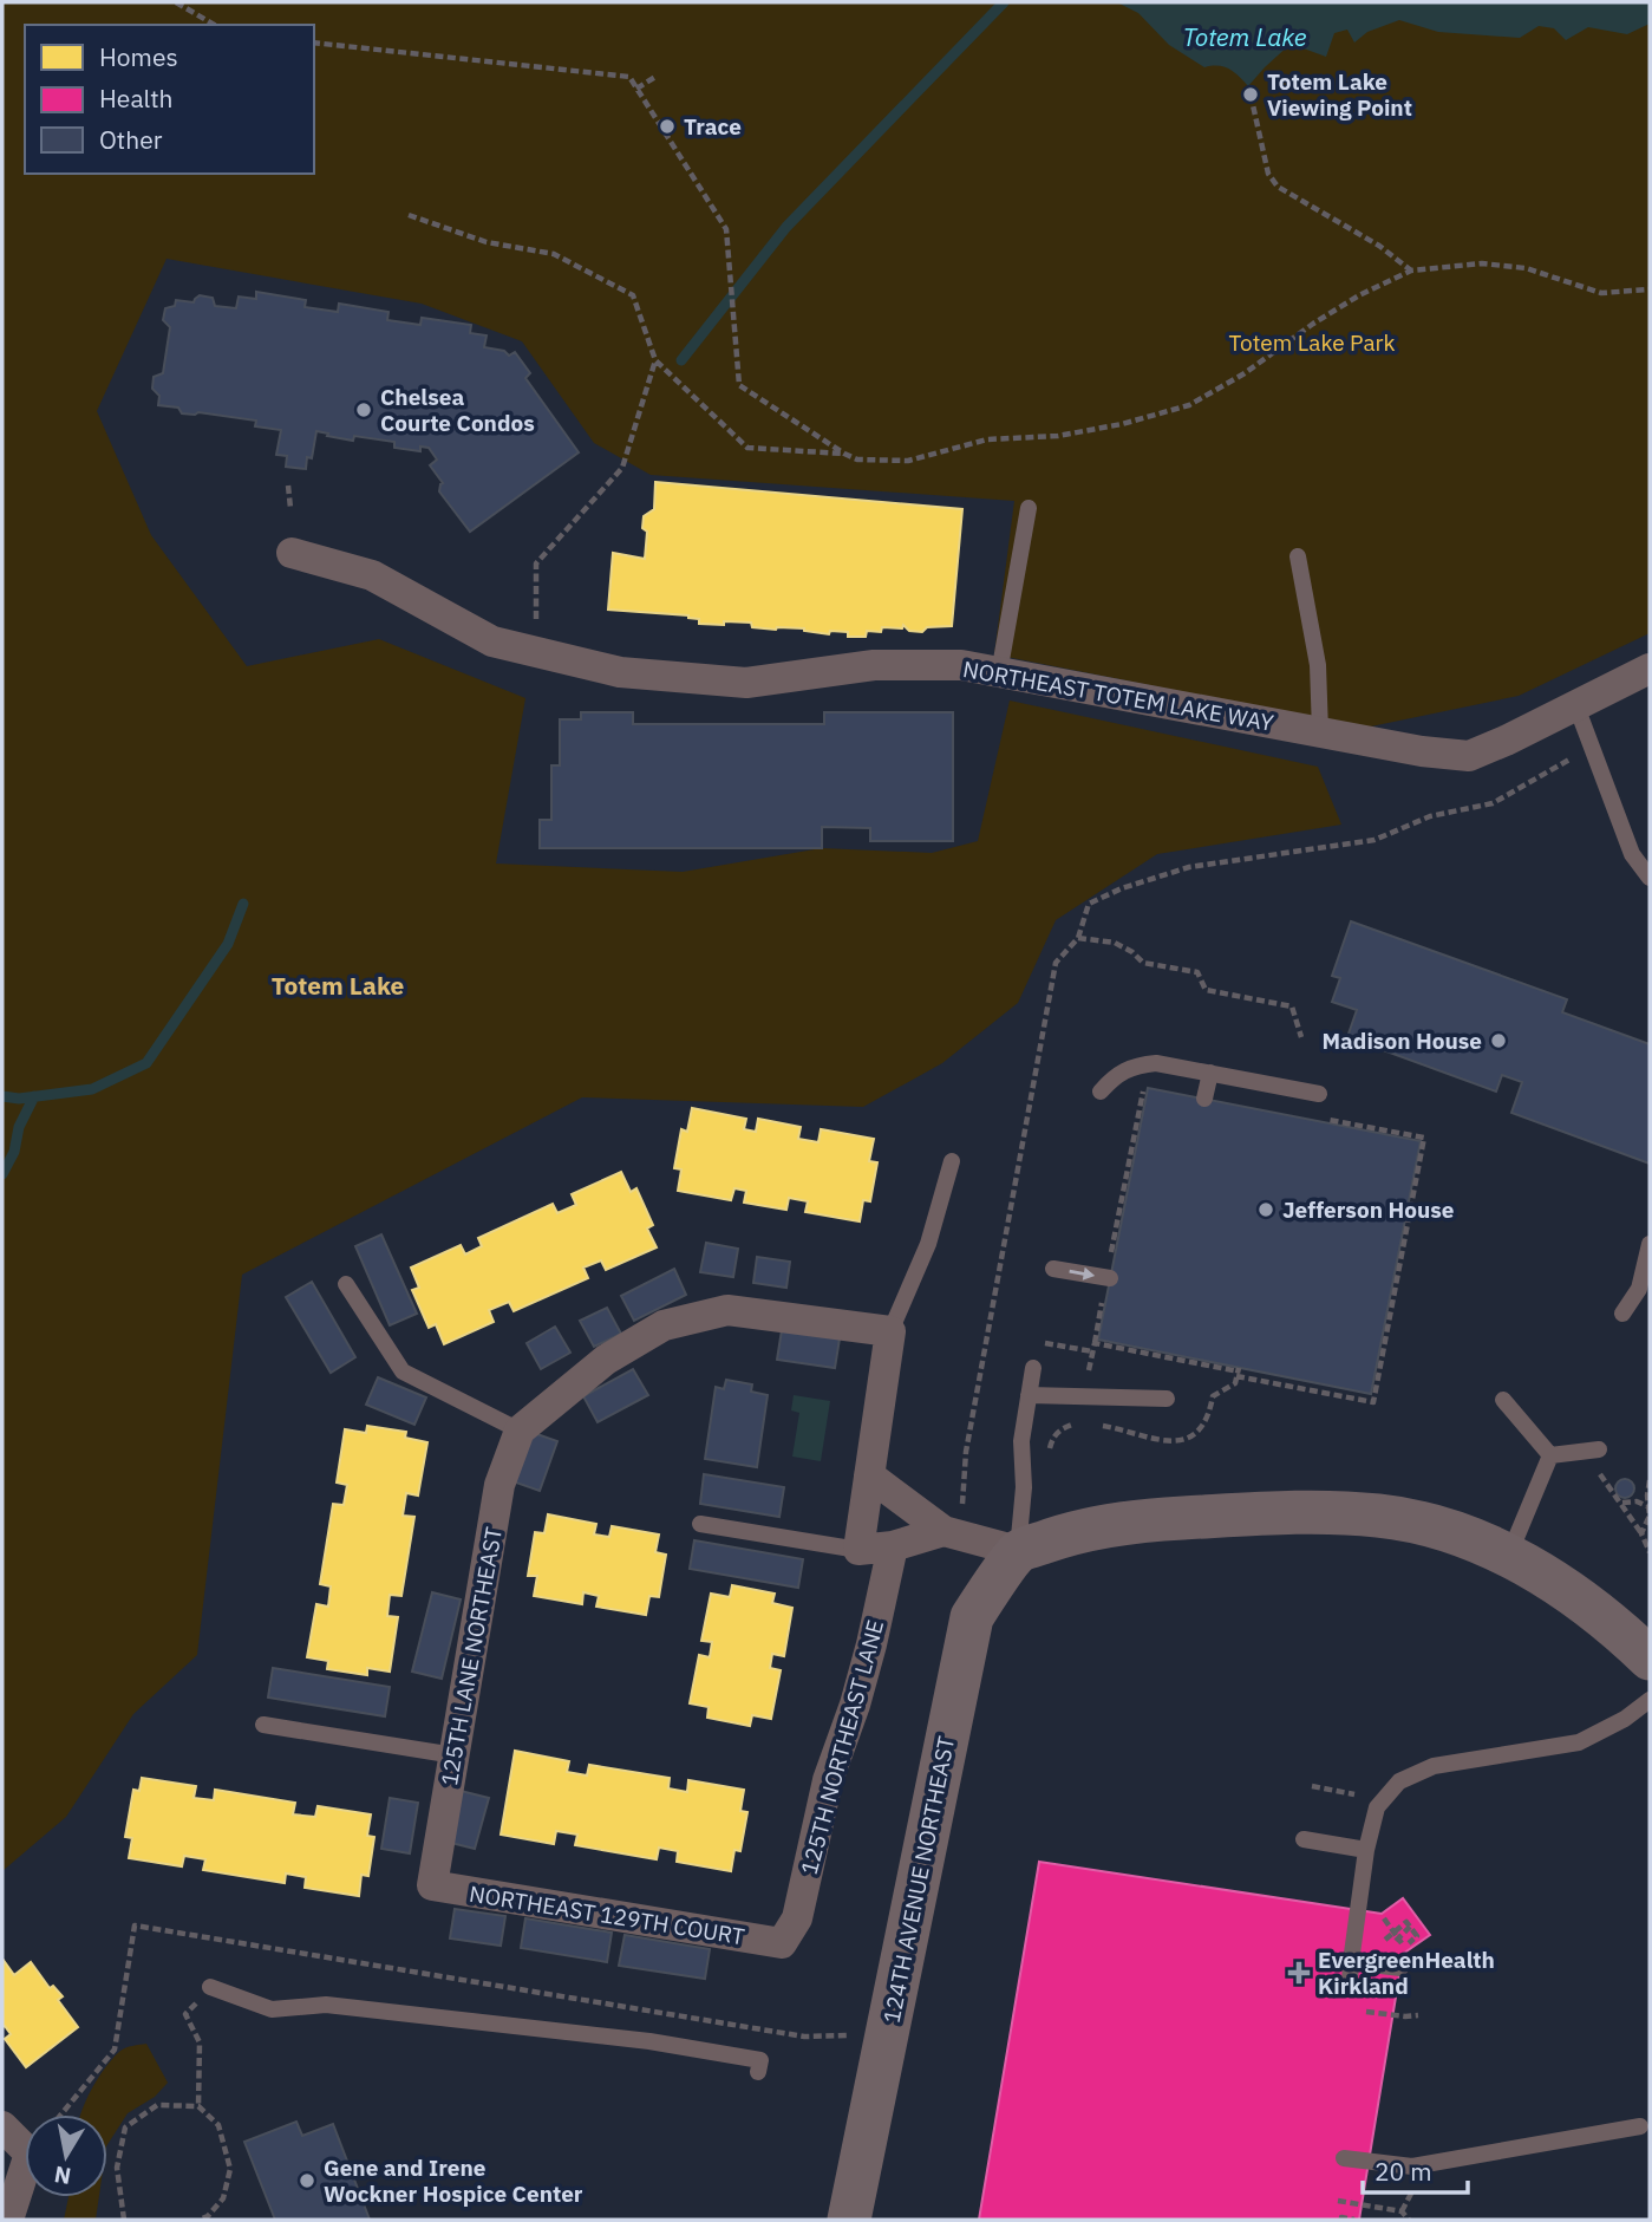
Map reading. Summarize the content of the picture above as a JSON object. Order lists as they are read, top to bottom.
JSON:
{
  "streets": {
    "street": [
      "NORTHEAST TOTEM LAKE WAY",
      "125TH LANE NORTHEAST",
      "125TH NORTHEAST LANE",
      "124TH AVENUE NORTHEAST",
      "NORTHEAST 129TH COURT"
    ]
  },
  "crossings": [
    ["125TH LANE NORTHEAST", "NORTHEAST 129TH COURT"],
    ["125TH NORTHEAST LANE", "NORTHEAST 129TH COURT"]
  ],
  "districts": ["Totem Lake"],
  "water": ["Totem Lake"],
  "parks": ["Totem Lake Park"],
  "places": {
    "other": [
      "Totem Lake Viewing Point",
      "Trace",
      "Chelsea Courte Condos",
      "Madison House",
      "Jefferson House",
      "Gene and Irene Wockner Hospice Center"
    ],
    "health": ["EvergreenHealth Kirkland"]
  },
  "legend": ["Homes", "Health", "Other"],
  "scale_bar": "20 m",
  "north": "bottom"
}
